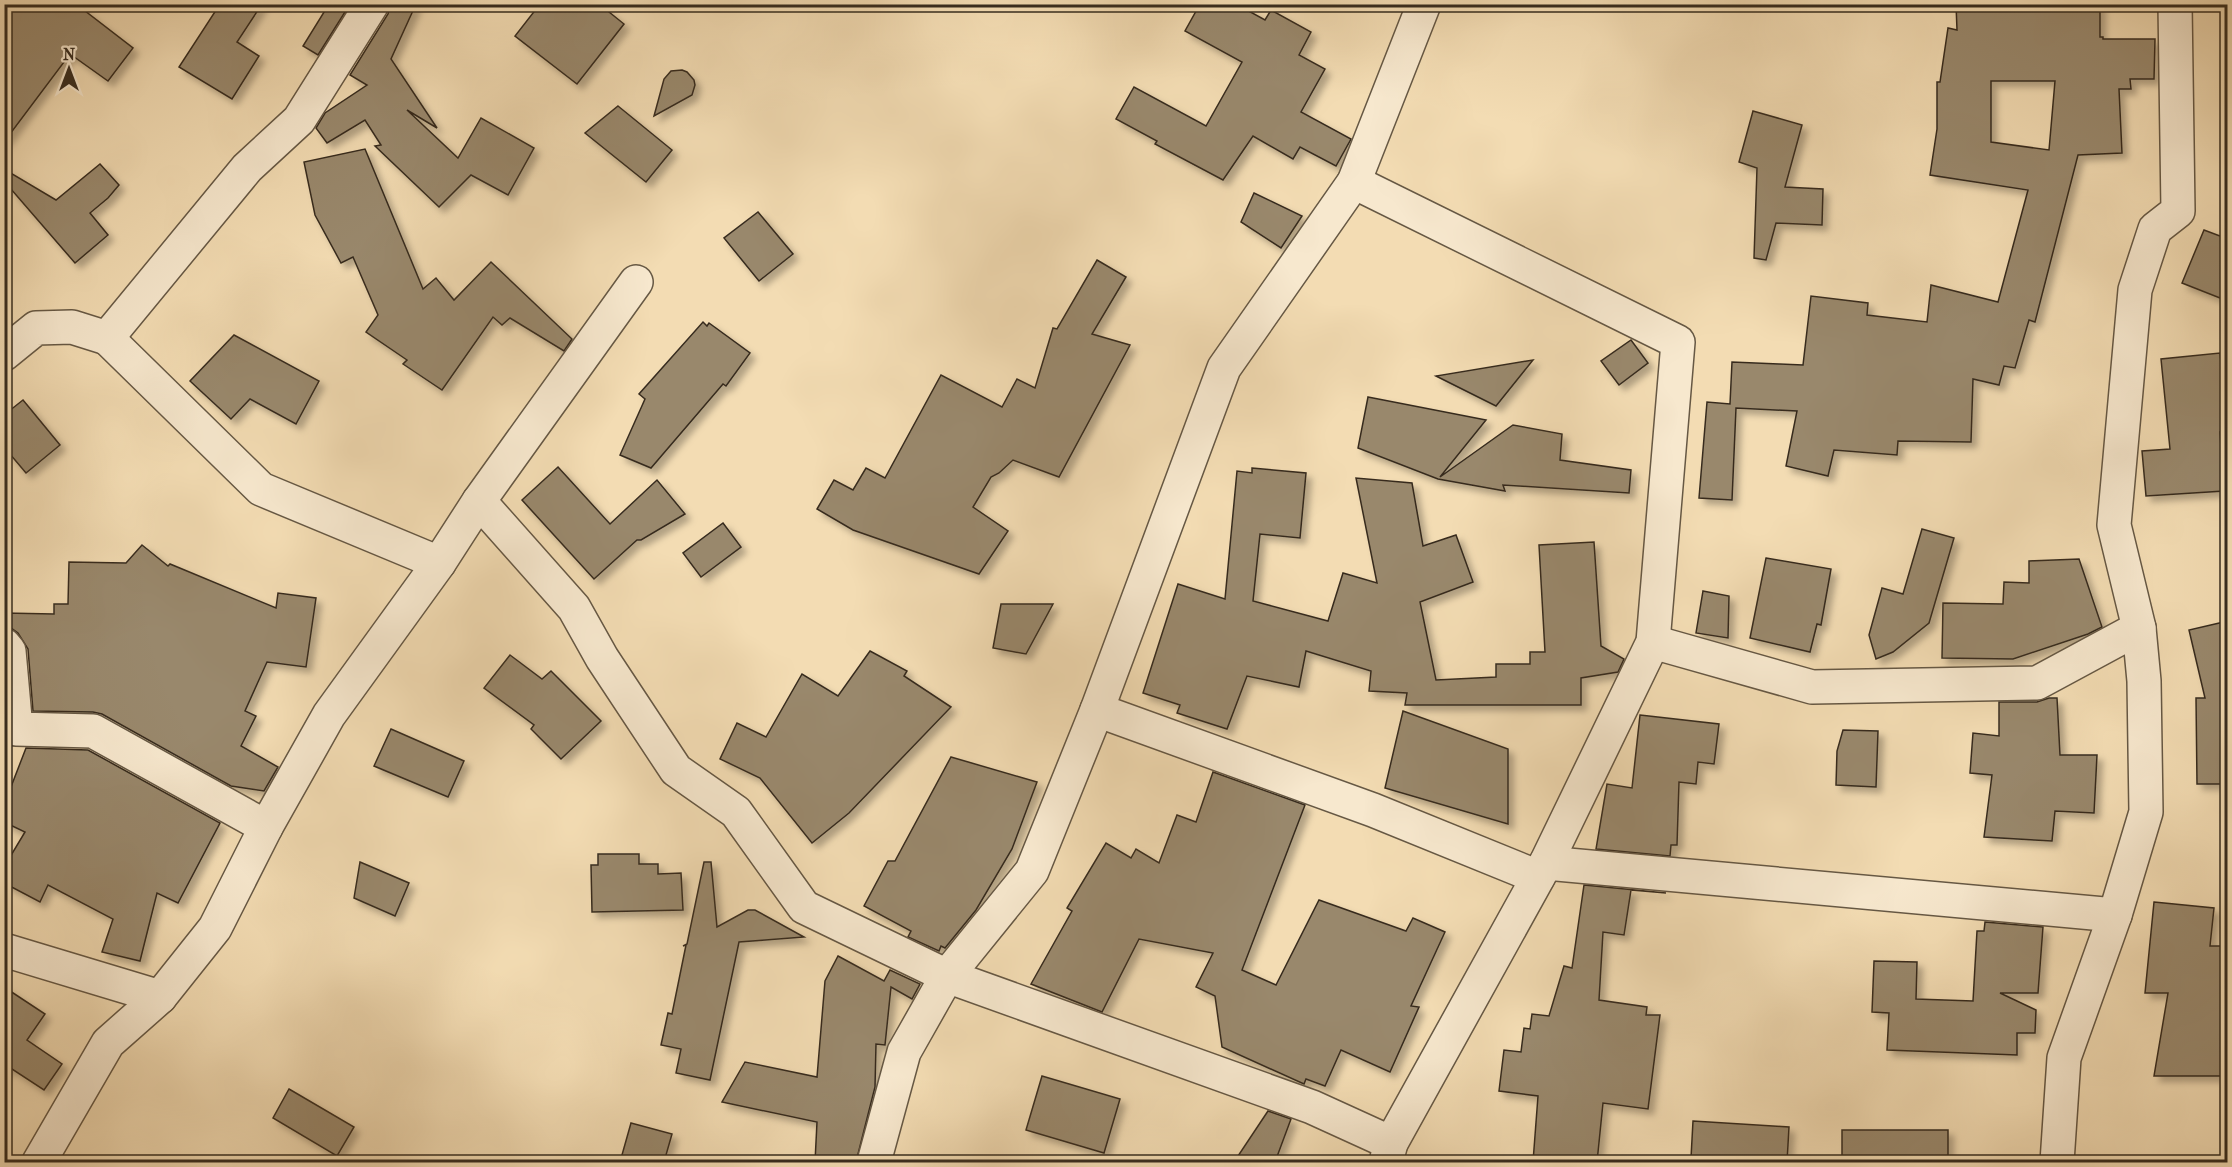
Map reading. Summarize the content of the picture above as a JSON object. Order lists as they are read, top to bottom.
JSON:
{
  "north": "top"
}
